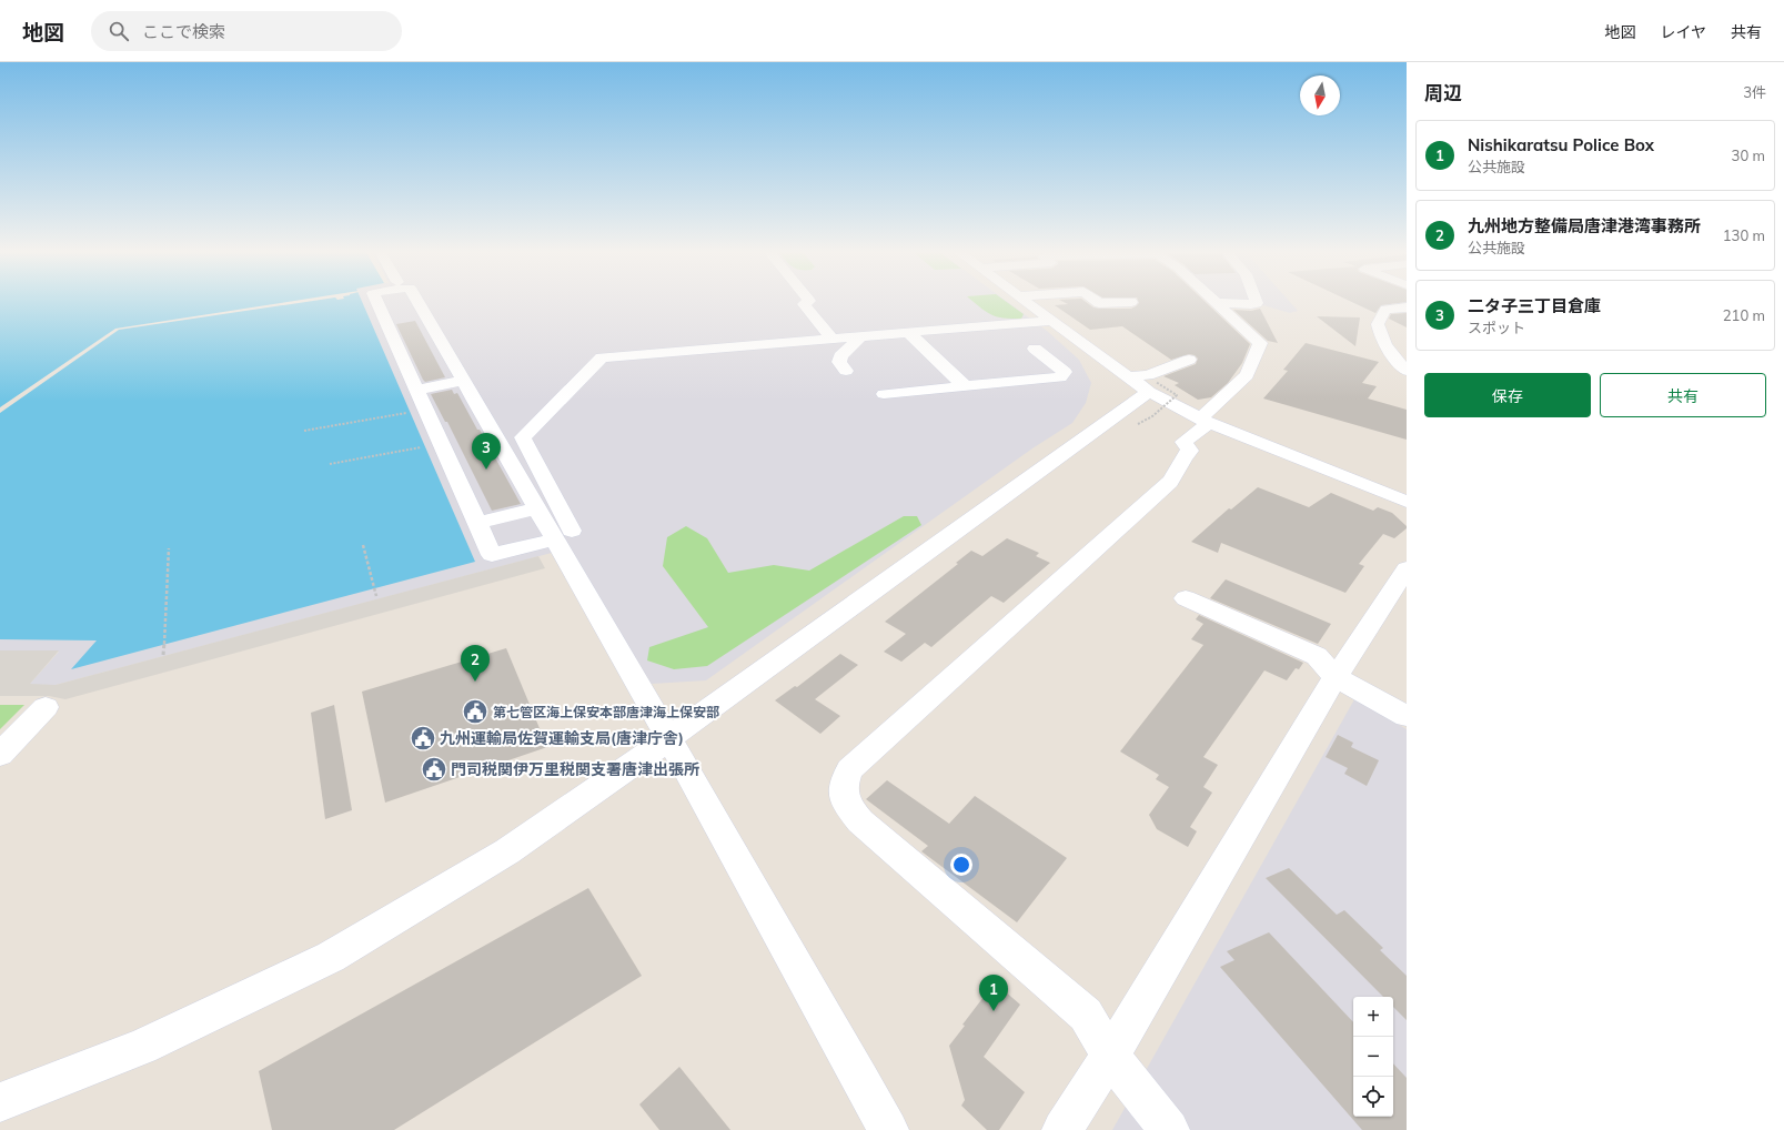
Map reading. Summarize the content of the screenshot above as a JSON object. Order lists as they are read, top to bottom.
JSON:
{
  "places": {
    "public building": ["第七管区海上保安本部唐津海上保安部", "九州運輸局佐賀運輸支局(唐津庁舎)", "門司税関伊万里税関支署唐津出張所"]
  },
  "north": "bottom",
  "page": {
    "header": "地図",
    "search": "ここで検索",
    "nav": ["地図", "レイヤ", "共有"],
    "heading": ["周辺", "3件"],
    "list": [
      {
        "mark": "1",
        "name": "Nishikaratsu Police Box",
        "note": "公共施設",
        "value": "30 m"
      },
      {
        "mark": "2",
        "name": "九州地方整備局唐津港湾事務所",
        "note": "公共施設",
        "value": "130 m"
      },
      {
        "mark": "3",
        "name": "二タ子三丁目倉庫",
        "note": "スポット",
        "value": "210 m"
      }
    ],
    "buttons": ["保存", "共有"],
    "pins": ["3", "2", "1"],
    "map_buttons": ["+", "−"]
  }
}
